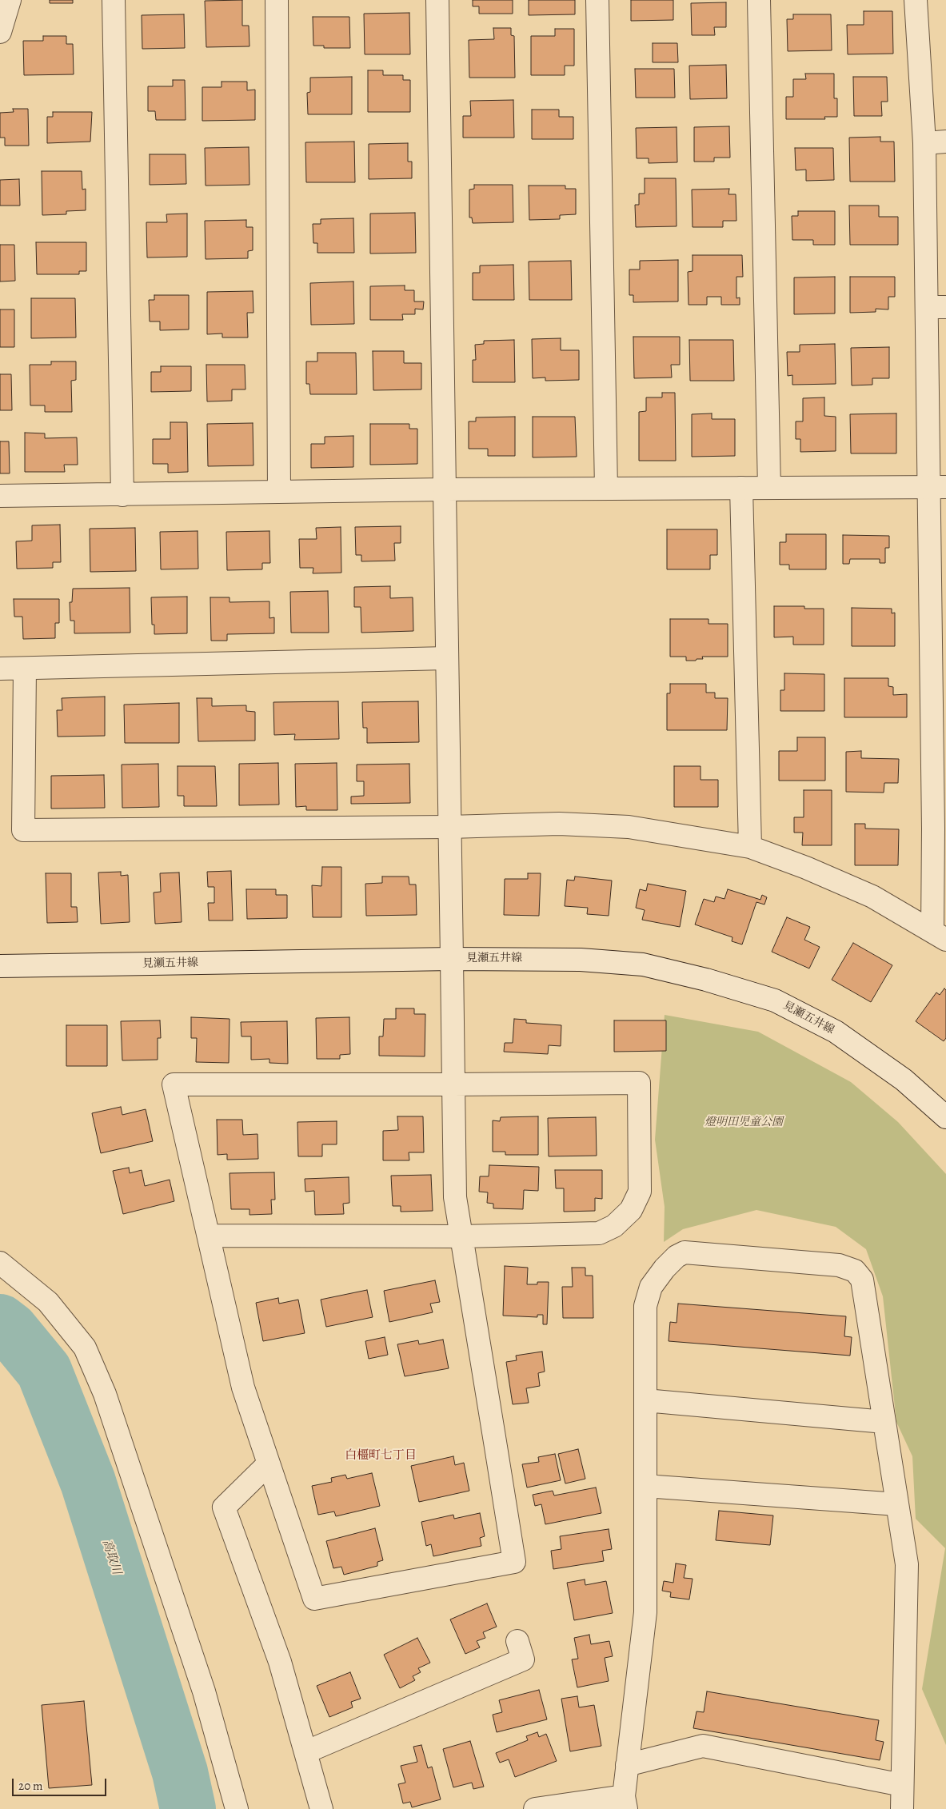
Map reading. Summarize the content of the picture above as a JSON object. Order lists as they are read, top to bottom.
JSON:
{
  "streets": {
    "street": ["見瀬五井線"]
  },
  "districts": ["白橿町七丁目"],
  "water": ["高取川"],
  "parks": ["燈明田児童公園"],
  "scale_bar": "20 m"
}
